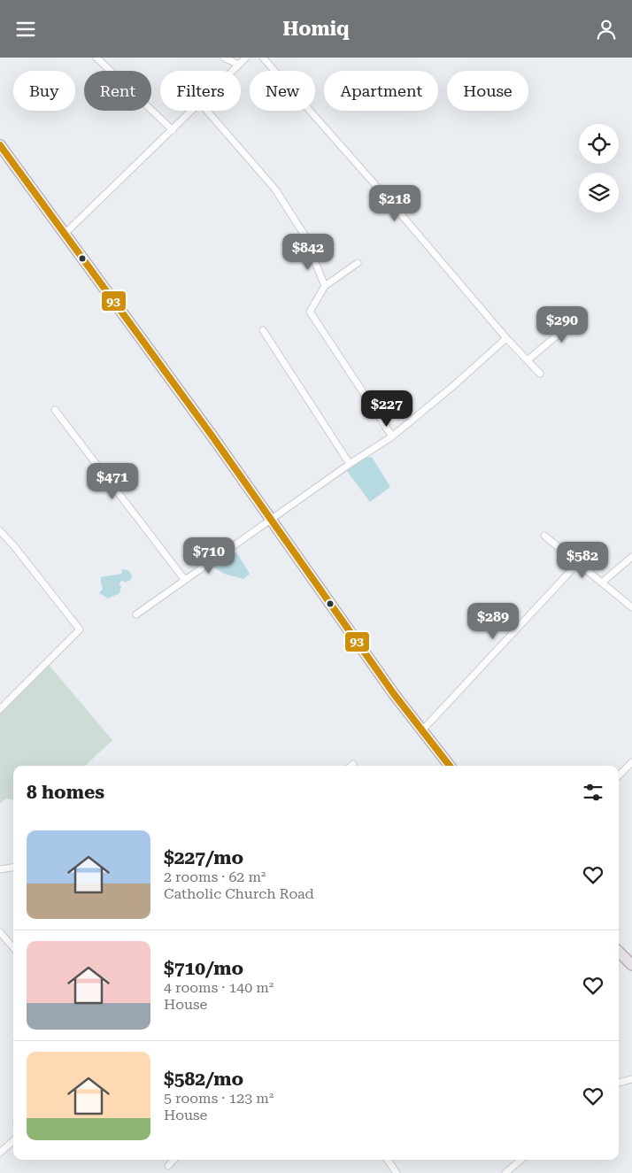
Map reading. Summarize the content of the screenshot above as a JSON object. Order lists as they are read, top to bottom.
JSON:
{
  "lines": ["transit line 93"],
  "page": {
    "header": "Homiq",
    "chip": [
      "Buy",
      "Rent",
      "Filters",
      "New",
      "Apartment",
      "House"
    ],
    "price": [
      "$218",
      "$842",
      "$290",
      "$227",
      "$471",
      "$710",
      "$582",
      "$289"
    ],
    "heading": "8 homes",
    "list": [
      {
        "name": "$227/mo",
        "note": "2 rooms · 62 m² · Catholic Church Road"
      },
      {
        "name": "$710/mo",
        "note": "4 rooms · 140 m² · House"
      },
      {
        "name": "$582/mo",
        "note": "5 rooms · 123 m² · House"
      }
    ]
  }
}
